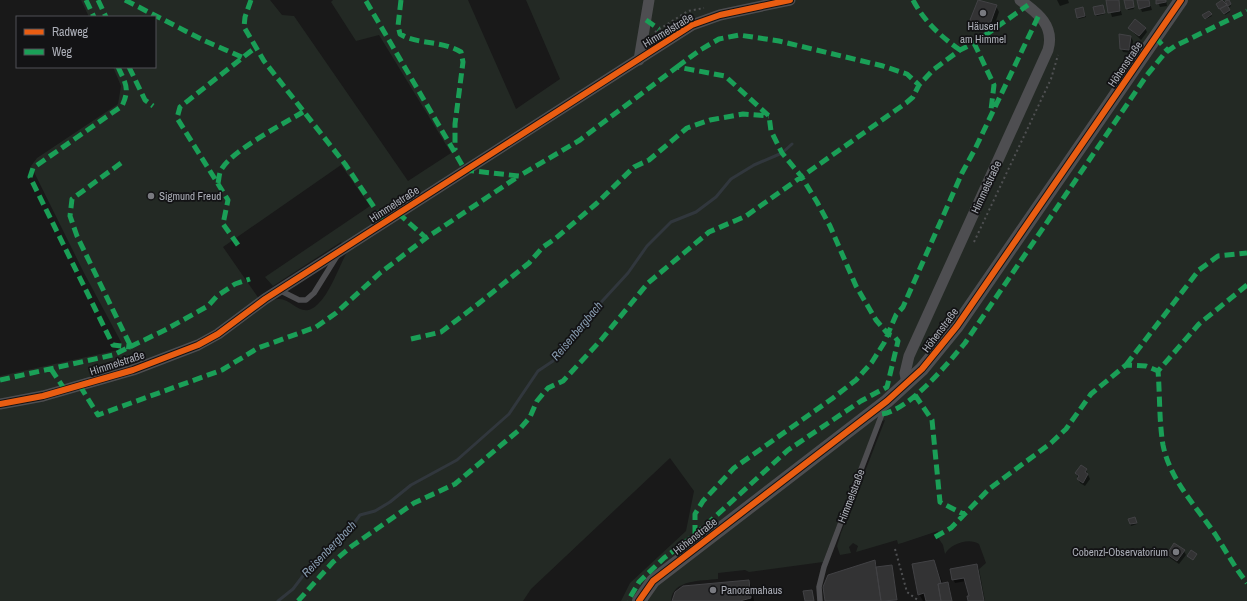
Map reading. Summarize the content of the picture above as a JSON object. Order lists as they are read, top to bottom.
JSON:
{
  "streets": {
    "street": ["Himmelstraße", "Höhenstraße"]
  },
  "crossings": [
    ["Himmelstraße", "Höhenstraße"]
  ],
  "water": ["Reisenbergbach"],
  "places": [
    "Häuserl am Himmel",
    "Sigmund Freud",
    "Cobenzl-Observatorium",
    "Panoramahaus"
  ],
  "legend": ["Radweg", "Weg"]
}
